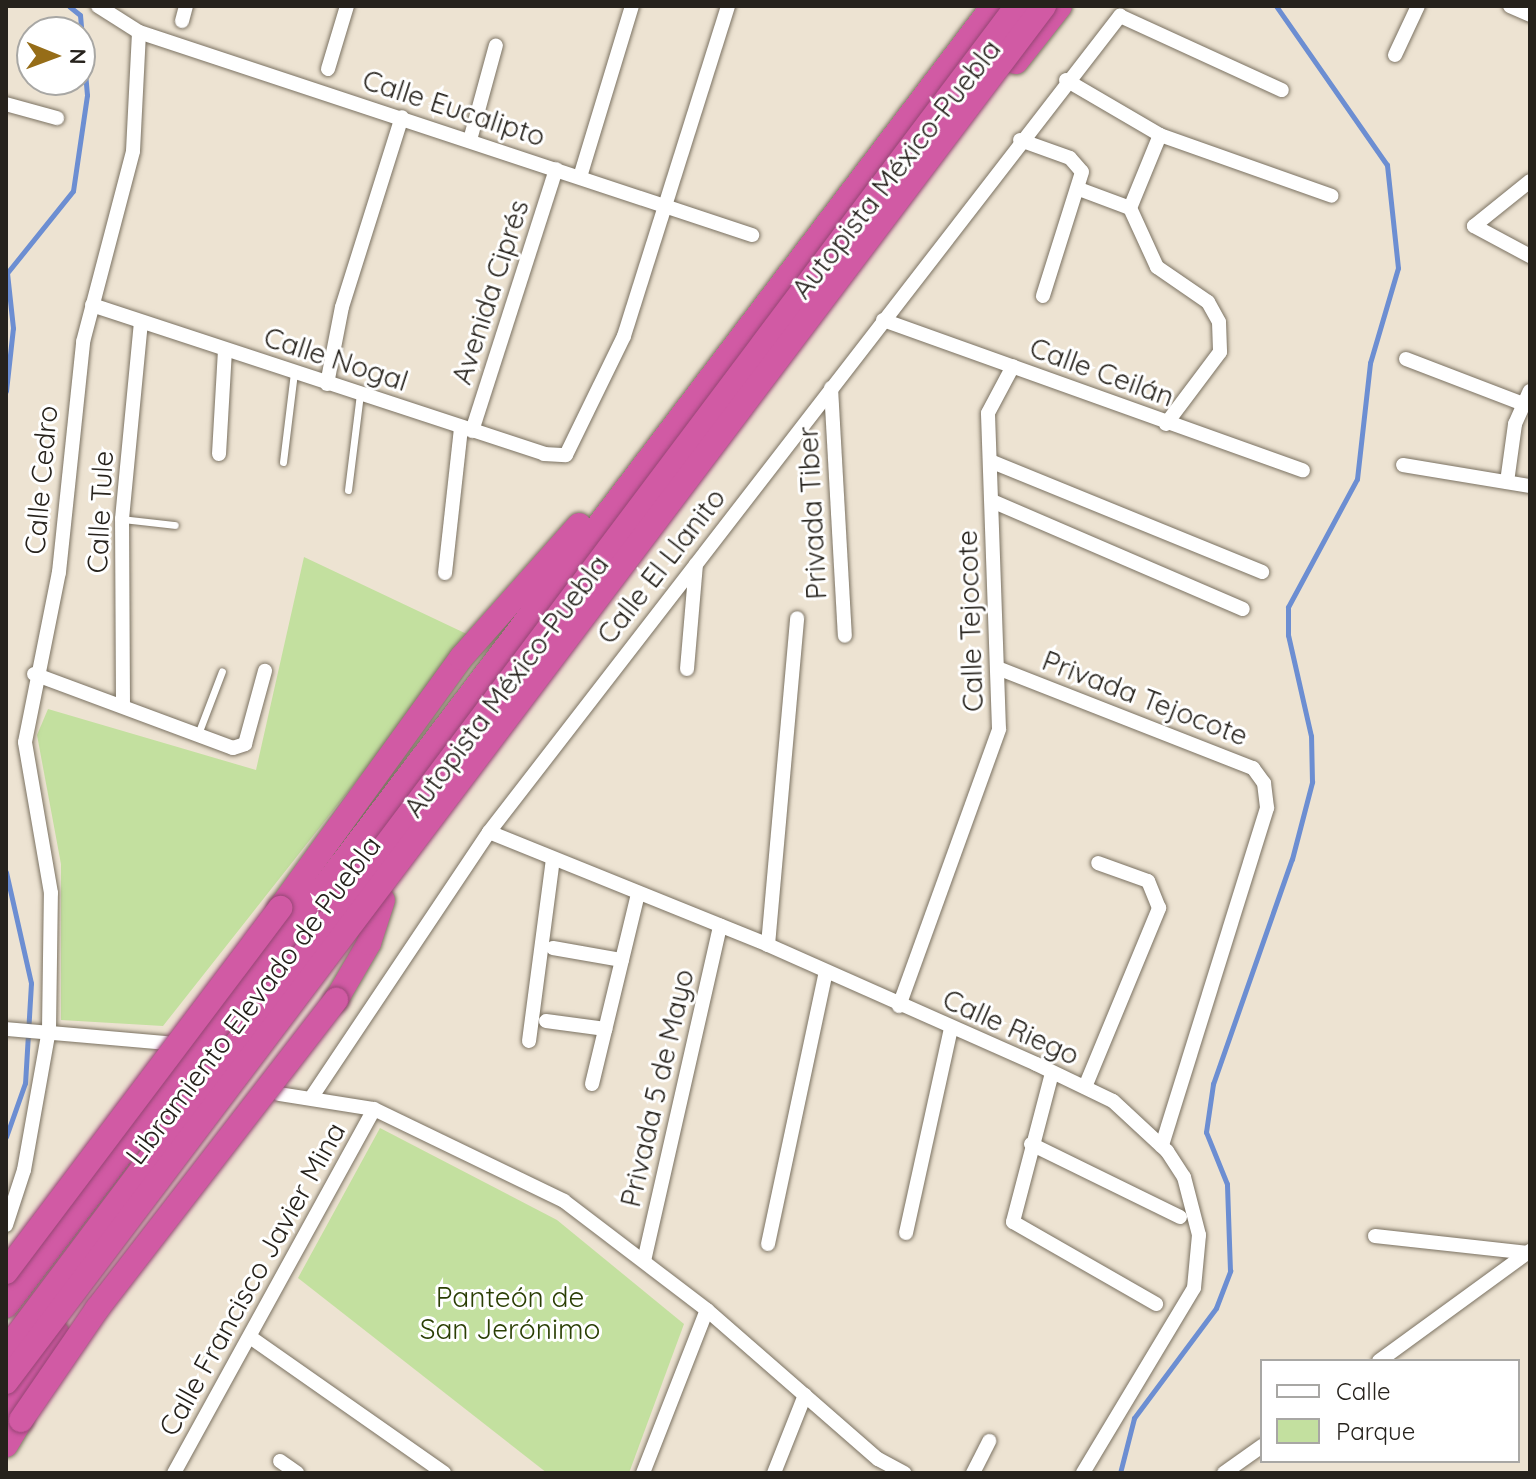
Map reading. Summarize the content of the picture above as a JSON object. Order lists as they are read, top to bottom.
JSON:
{
  "streets": {
    "highway": ["Autopista México-Puebla", "Libramiento Elevado de Puebla"],
    "street": [
      "Calle Eucalipto",
      "Avenida Ciprés",
      "Calle Nogal",
      "Calle Ceilán",
      "Calle Cedro",
      "Calle Tule",
      "Privada Tiber",
      "Calle El Llanito",
      "Calle Tejocote",
      "Privada Tejocote",
      "Calle Riego",
      "Privada 5 de Mayo",
      "Calle Francisco Javier Mina"
    ]
  },
  "crossings": [
    ["Calle Eucalipto", "Avenida Ciprés"],
    ["Calle Eucalipto", "Calle Nogal"],
    ["Calle Eucalipto", "Calle Cedro"],
    ["Avenida Ciprés", "Calle Nogal"],
    ["Calle Nogal", "Calle Cedro"],
    ["Calle Nogal", "Calle Tule"],
    ["Calle Ceilán", "Calle El Llanito"],
    ["Calle Ceilán", "Calle Tejocote"],
    ["Privada Tiber", "Calle El Llanito"],
    ["Calle El Llanito", "Calle Riego"],
    ["Calle Tejocote", "Privada Tejocote"],
    ["Calle Tejocote", "Calle Riego"],
    ["Privada Tejocote", "Calle Riego"],
    ["Calle Riego", "Privada 5 de Mayo"]
  ],
  "parks": ["Panteón de San Jerónimo"],
  "legend": ["Calle", "Parque"],
  "north": "right"
}
